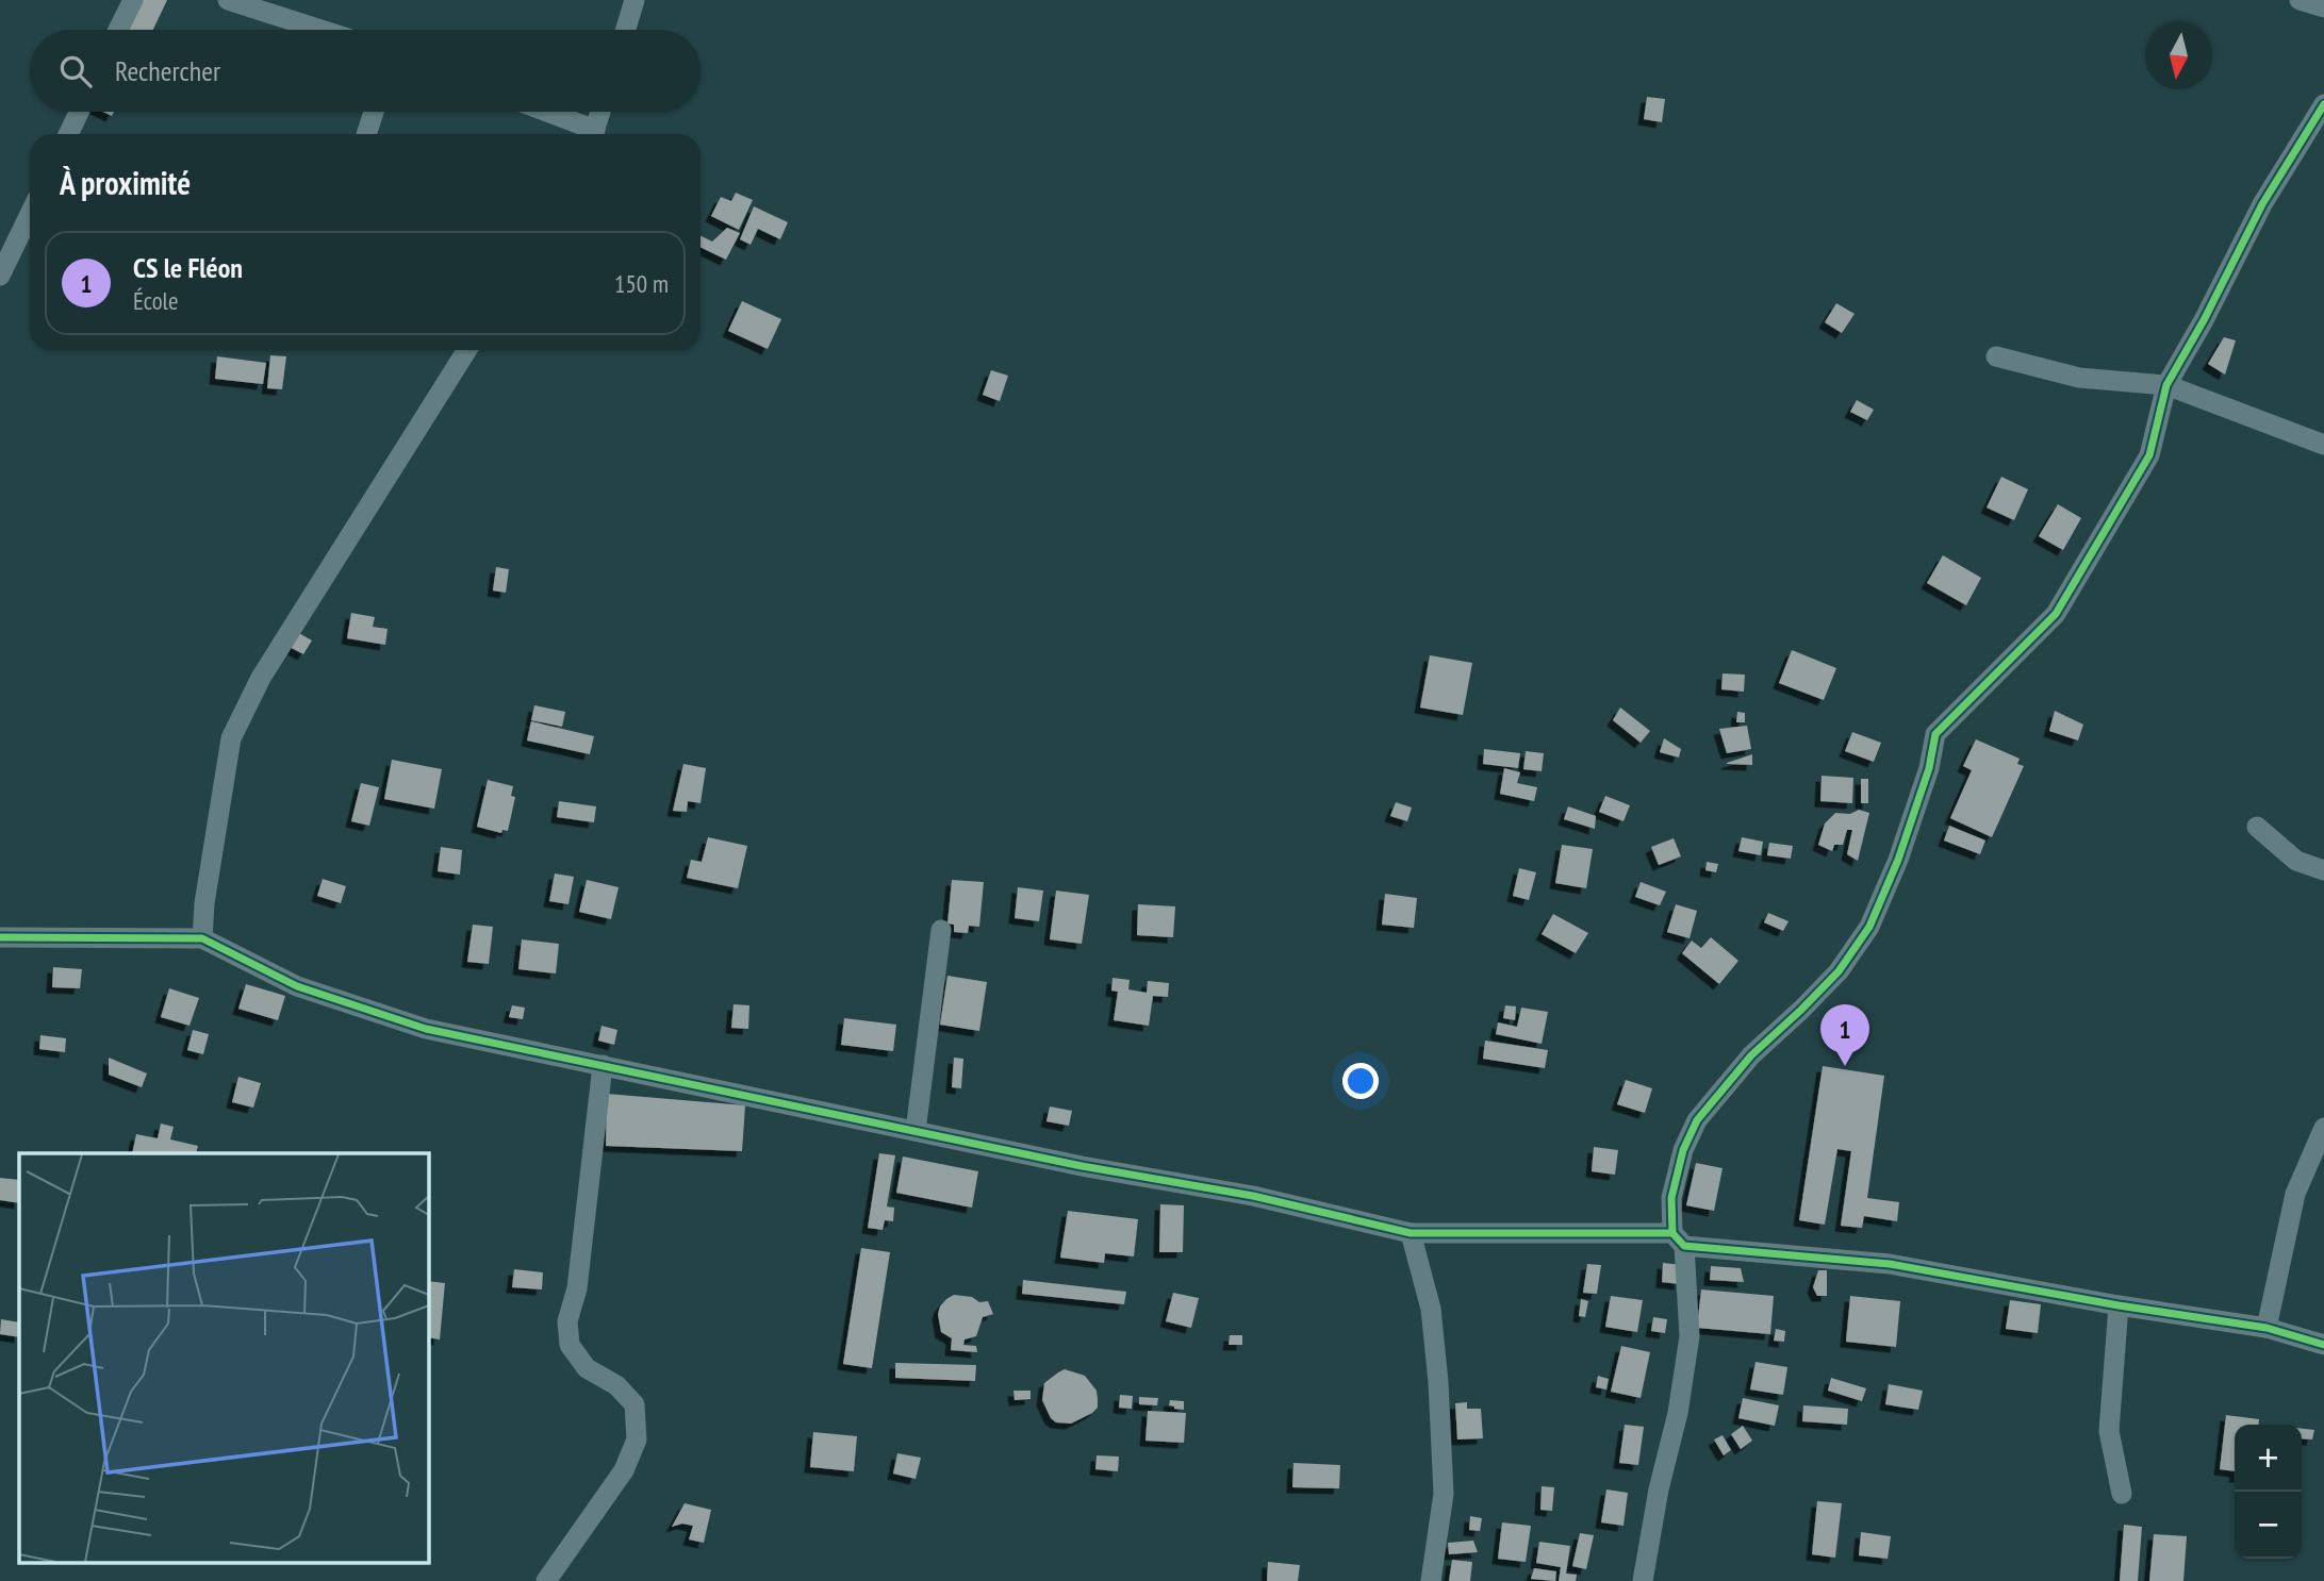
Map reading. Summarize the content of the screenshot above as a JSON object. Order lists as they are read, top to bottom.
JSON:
{
  "north": "bottom",
  "page": {
    "search": "Rechercher",
    "heading": "À proximité",
    "list": [
      {
        "mark": "1",
        "name": "CS le Fléon",
        "note": "École",
        "value": "150 m"
      }
    ],
    "pins": "1",
    "map_buttons": ["+", "−"]
  }
}
